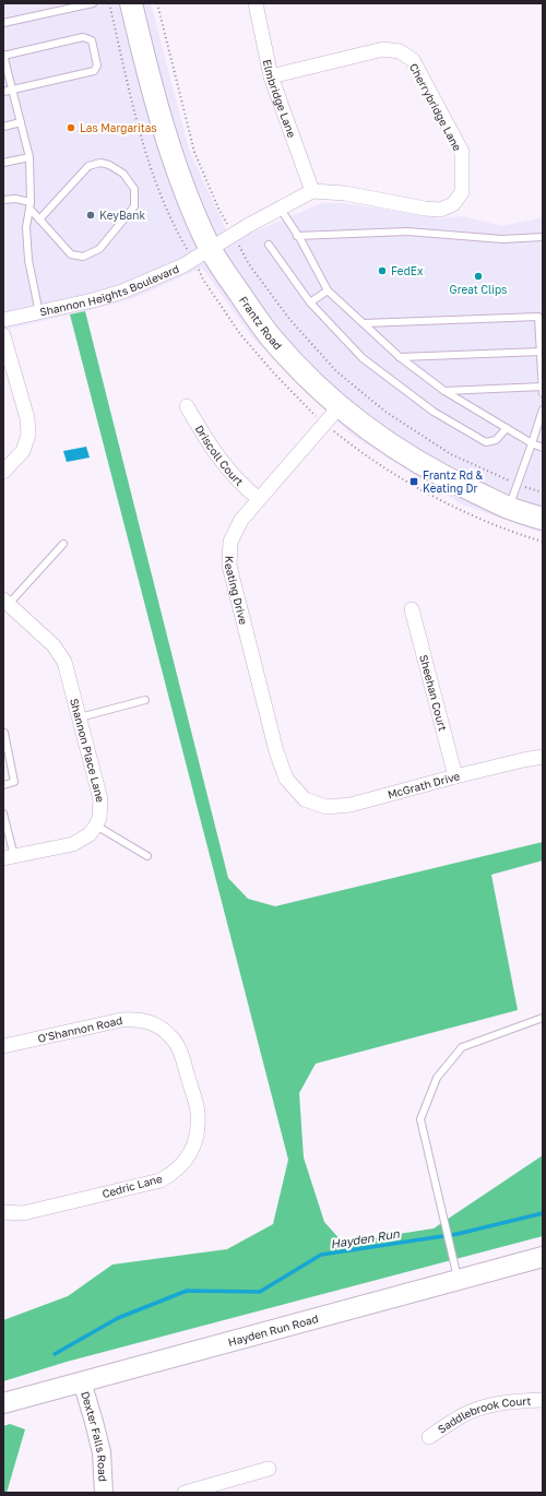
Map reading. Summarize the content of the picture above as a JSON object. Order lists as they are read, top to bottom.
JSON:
{
  "streets": {
    "main road": ["Frantz Road", "Hayden Run Road"],
    "street": [
      "Elmbridge Lane",
      "Cherrybridge Lane",
      "Shannon Heights Boulevard",
      "Driscoll Court",
      "Keating Drive",
      "Sheehan Court",
      "Shannon Place Lane",
      "McGrath Drive",
      "O'Shannon Road",
      "Cedric Lane",
      "Saddlebrook Court",
      "Dexter Falls Road"
    ]
  },
  "crossings": [
    ["Elmbridge Lane", "Cherrybridge Lane"],
    ["Shannon Heights Boulevard", "Frantz Road"],
    ["Frantz Road", "Keating Drive"],
    ["Driscoll Court", "Keating Drive"],
    ["Keating Drive", "McGrath Drive"],
    ["Sheehan Court", "McGrath Drive"],
    ["O'Shannon Road", "Cedric Lane"],
    ["Hayden Run Road", "Dexter Falls Road"]
  ],
  "water": ["Hayden Run"],
  "places": {
    "other": [
      "Las Margaritas",
      "KeyBank",
      "FedEx",
      "Great Clips"
    ],
    "transit": ["Frantz Rd & Keating Dr"]
  }
}
